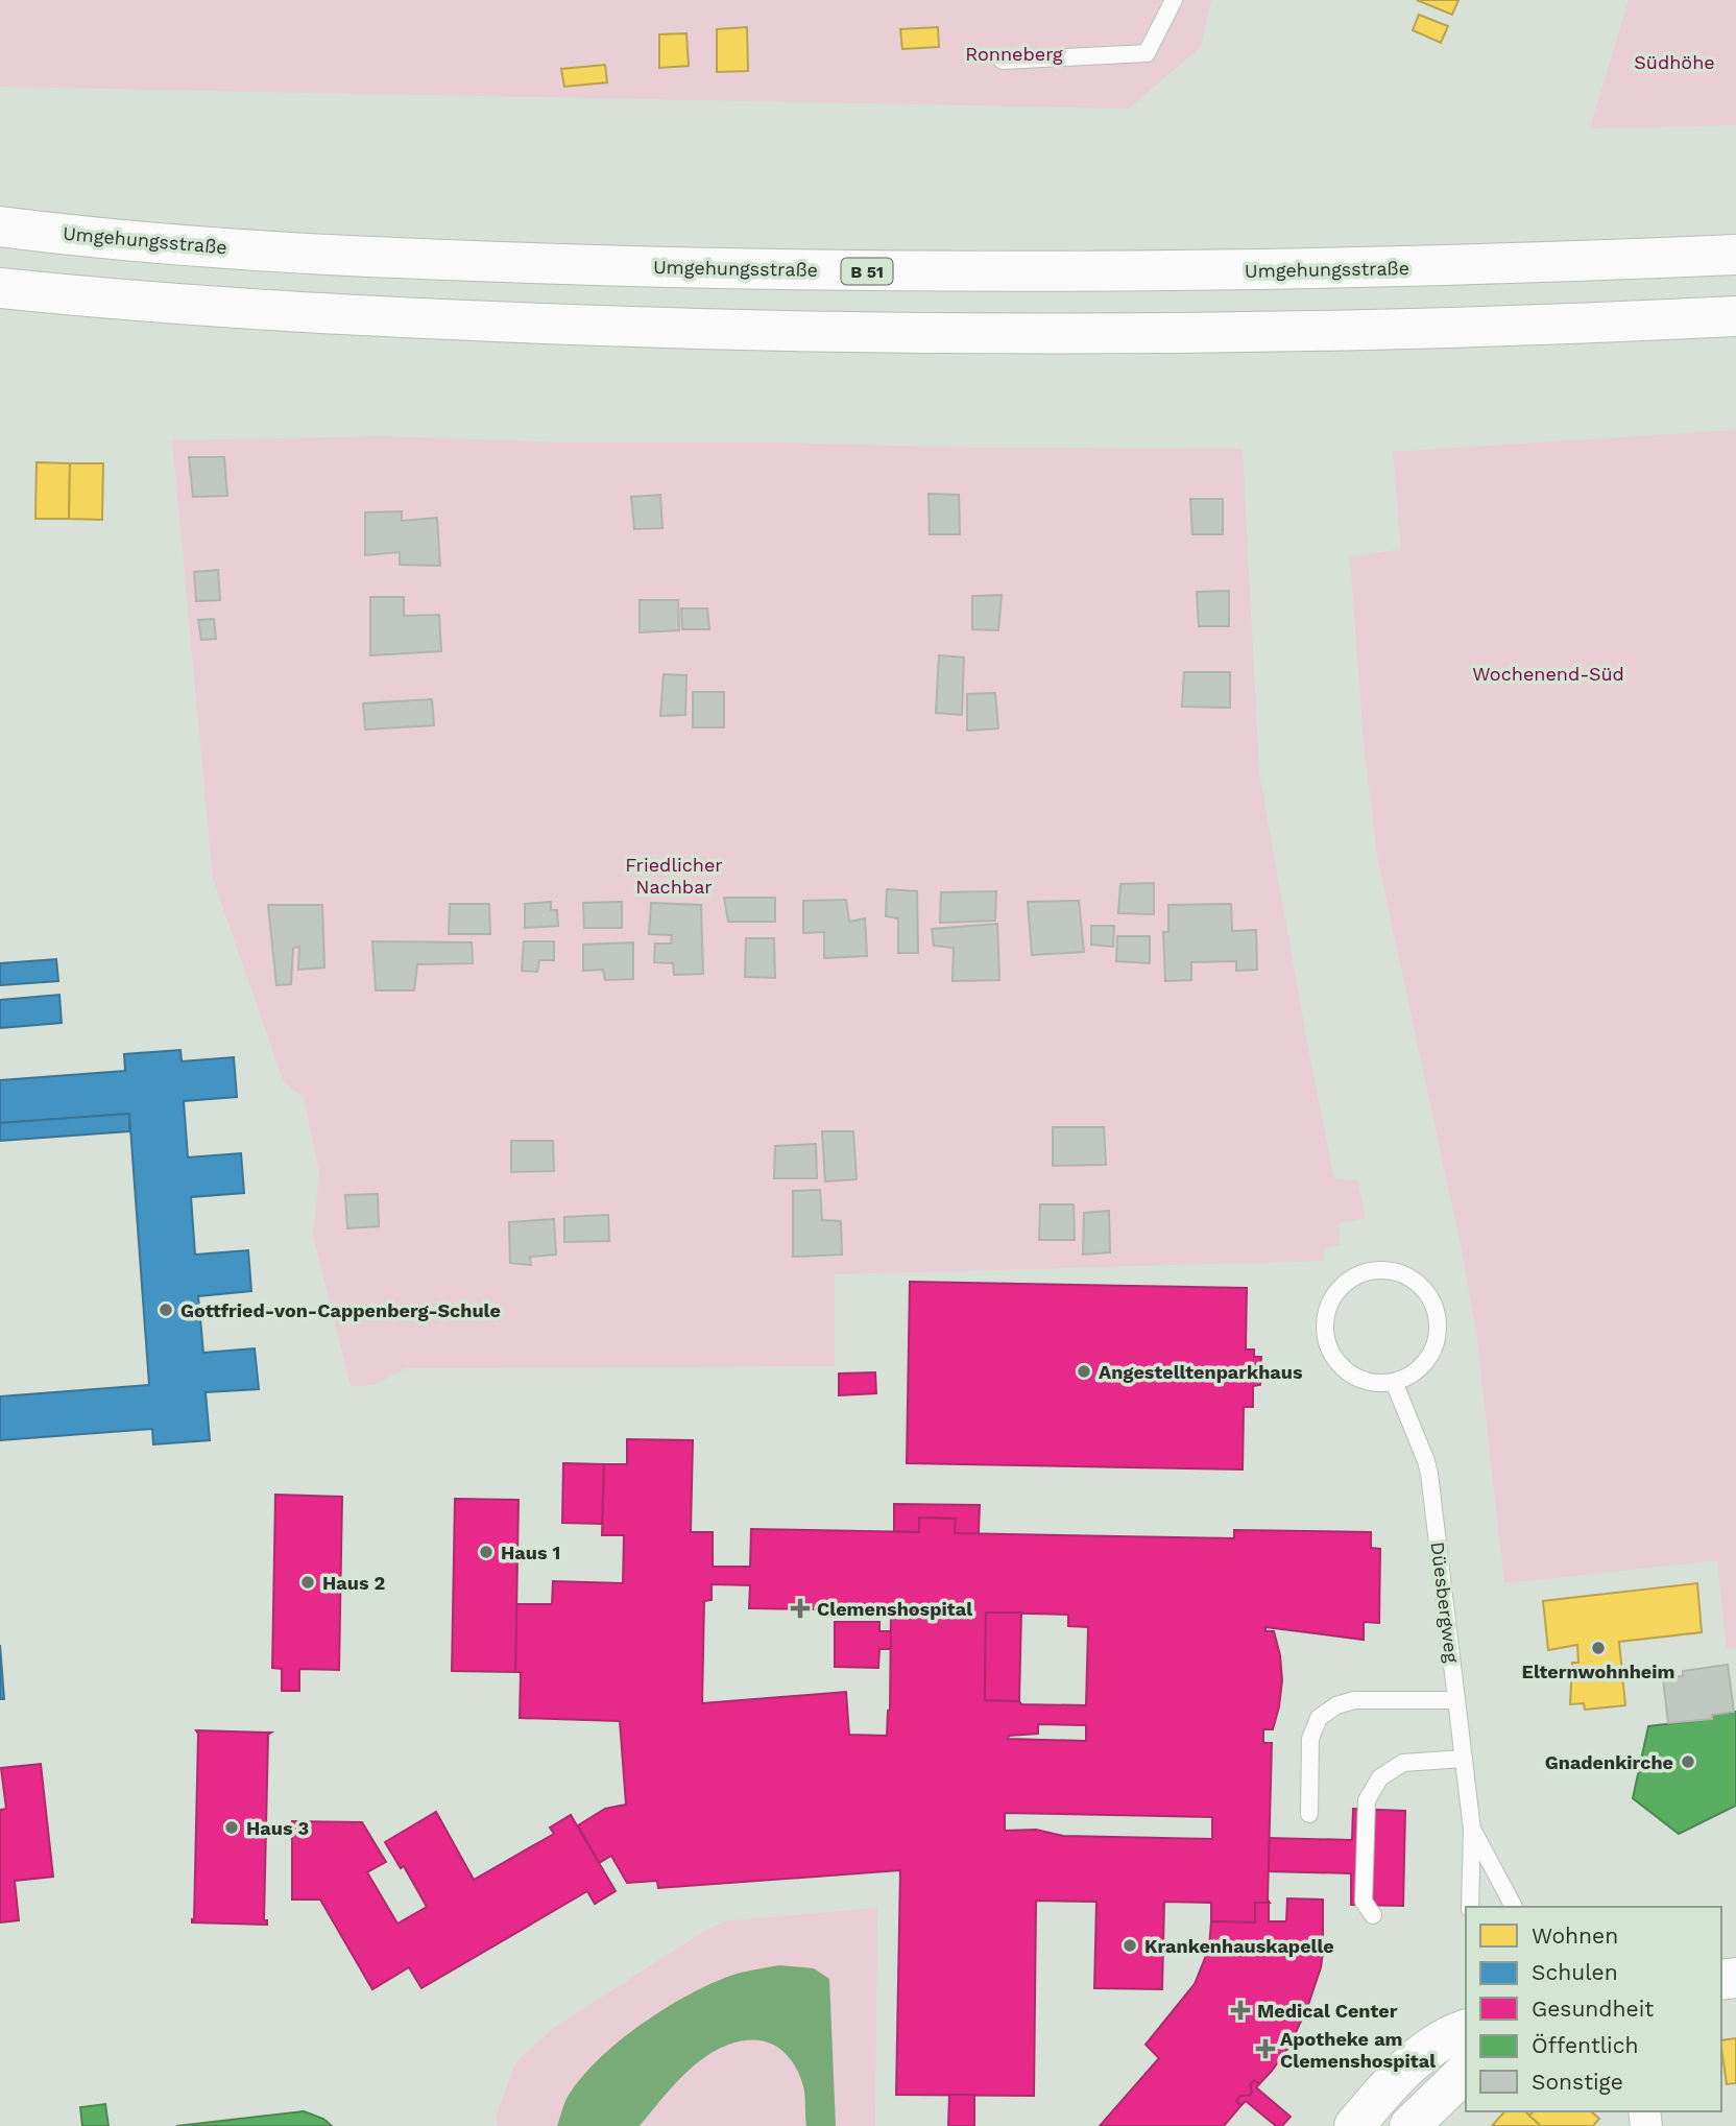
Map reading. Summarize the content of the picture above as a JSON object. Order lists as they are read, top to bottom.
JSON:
{
  "streets": {
    "main road": ["Umgehungsstraße", "B 51"],
    "lane": ["Düesbergweg"]
  },
  "parks": [
    "Ronneberg",
    "Südhöhe",
    "Wochenend-Süd",
    "Friedlicher Nachbar"
  ],
  "places": {
    "other": [
      "Gottfried-von-Cappenberg-Schule",
      "Angestelltenparkhaus",
      "Haus 1",
      "Haus 2",
      "Elternwohnheim",
      "Gnadenkirche",
      "Haus 3",
      "Krankenhauskapelle"
    ],
    "health": ["Clemenshospital", "Medical Center", "Apotheke am Clemenshospital"]
  },
  "legend": [
    "Wohnen",
    "Schulen",
    "Gesundheit",
    "Öffentlich",
    "Sonstige"
  ]
}
